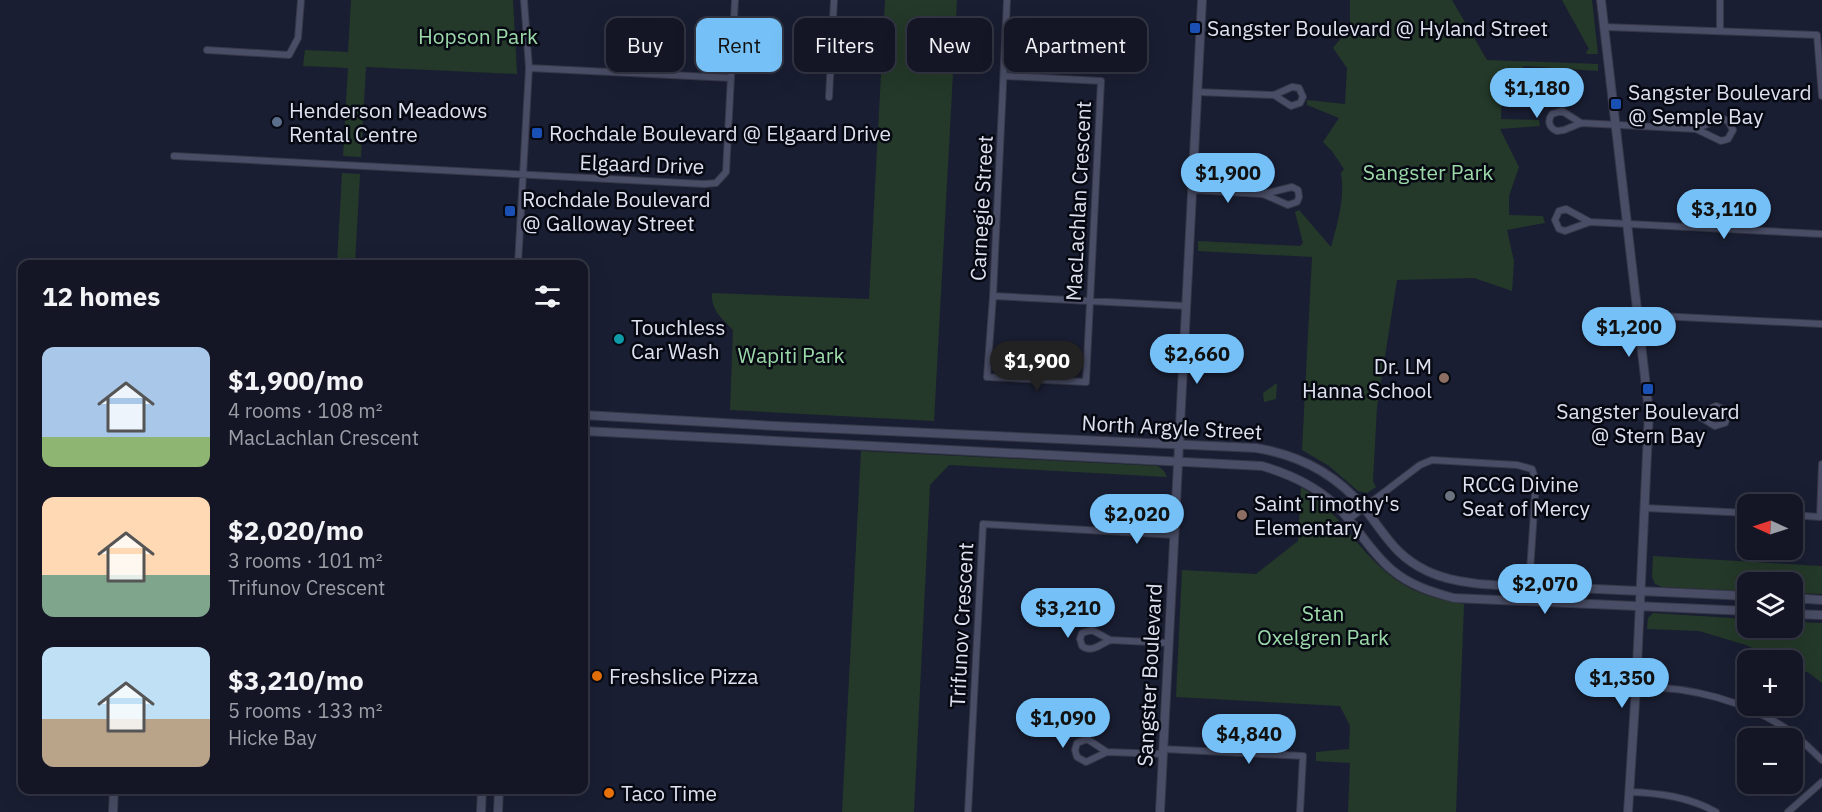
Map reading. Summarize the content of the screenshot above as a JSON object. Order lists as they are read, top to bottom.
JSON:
{
  "streets": {
    "street": [
      "Elgaard Drive",
      "MacLachlan Crescent",
      "Carnegie Street",
      "North Argyle Street",
      "Trifunov Crescent",
      "Sangster Boulevard"
    ]
  },
  "crossings": [
    ["MacLachlan Crescent", "Carnegie Street"],
    ["Carnegie Street", "Sangster Boulevard"],
    ["North Argyle Street", "Sangster Boulevard"],
    ["Trifunov Crescent", "Sangster Boulevard"]
  ],
  "parks": [
    "Hopson Park",
    "Sangster Park",
    "Wapiti Park",
    "Stan Oxelgren Park"
  ],
  "places": {
    "transit": [
      "Sangster Boulevard @ Hyland Street",
      "Sangster Boulevard @ Semple Bay",
      "Rochdale Boulevard @ Elgaard Drive",
      "Rochdale Boulevard @ Galloway Street",
      "Sangster Boulevard @ Stern Bay"
    ],
    "other": [
      "Henderson Meadows Rental Centre",
      "Touchless Car Wash",
      "Dr. LM Hanna School",
      "RCCG Divine Seat of Mercy",
      "Saint Timothy's Elementary",
      "Freshslice Pizza",
      "Taco Time"
    ]
  },
  "north": "left",
  "page": {
    "chip": [
      "Buy",
      "Rent",
      "Filters",
      "New",
      "Apartment"
    ],
    "price": [
      "$1,180",
      "$1,900",
      "$3,110",
      "$1,200",
      "$2,660",
      "$1,900",
      "$2,020",
      "$2,070",
      "$3,210",
      "$1,350",
      "$1,090",
      "$4,840"
    ],
    "heading": "12 homes",
    "list": [
      {
        "name": "$1,900/mo",
        "note": "4 rooms · 108 m² · MacLachlan Crescent"
      },
      {
        "name": "$2,020/mo",
        "note": "3 rooms · 101 m² · Trifunov Crescent"
      },
      {
        "name": "$3,210/mo",
        "note": "5 rooms · 133 m² · Hicke Bay"
      }
    ],
    "map_buttons": ["+", "−"]
  }
}
